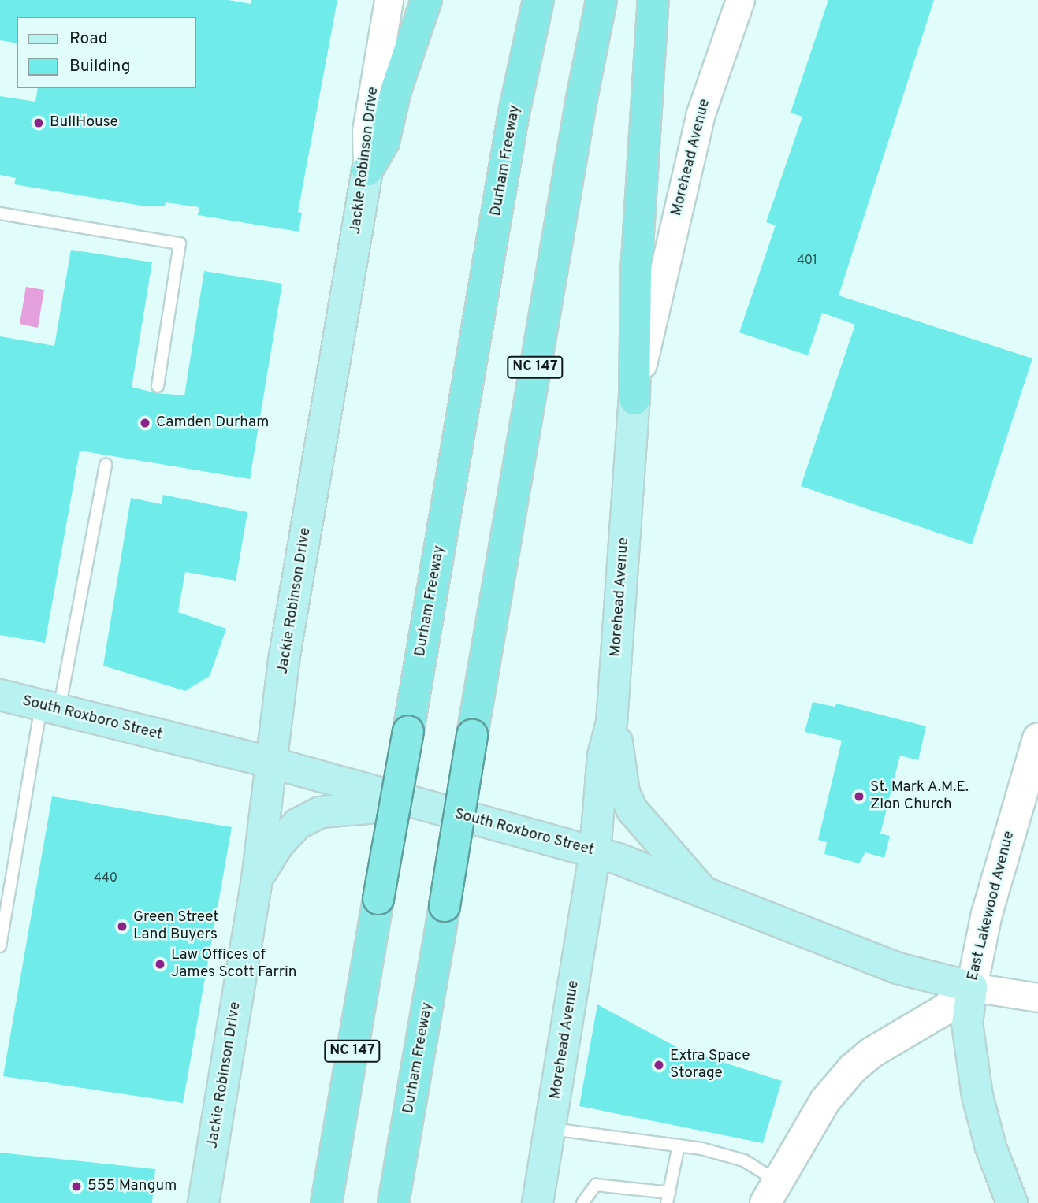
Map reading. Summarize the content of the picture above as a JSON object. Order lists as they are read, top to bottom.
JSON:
{
  "streets": {
    "highway": ["Durham Freeway", "NC 147"],
    "main road": [
      "Morehead Avenue",
      "Jackie Robinson Drive",
      "South Roxboro Street",
      "East Lakewood Avenue"
    ]
  },
  "crossings": [
    ["Morehead Avenue", "South Roxboro Street"],
    ["Jackie Robinson Drive", "South Roxboro Street"],
    ["South Roxboro Street", "East Lakewood Avenue"]
  ],
  "places": [
    "BullHouse",
    "Camden Durham",
    "St. Mark A.M.E. Zion Church",
    "Green Street Land Buyers",
    "Law Offices of James Scott Farrin",
    "Extra Space Storage",
    "555 Mangum"
  ],
  "house_numbers": ["401", "440"],
  "legend": ["Road", "Building"]
}
